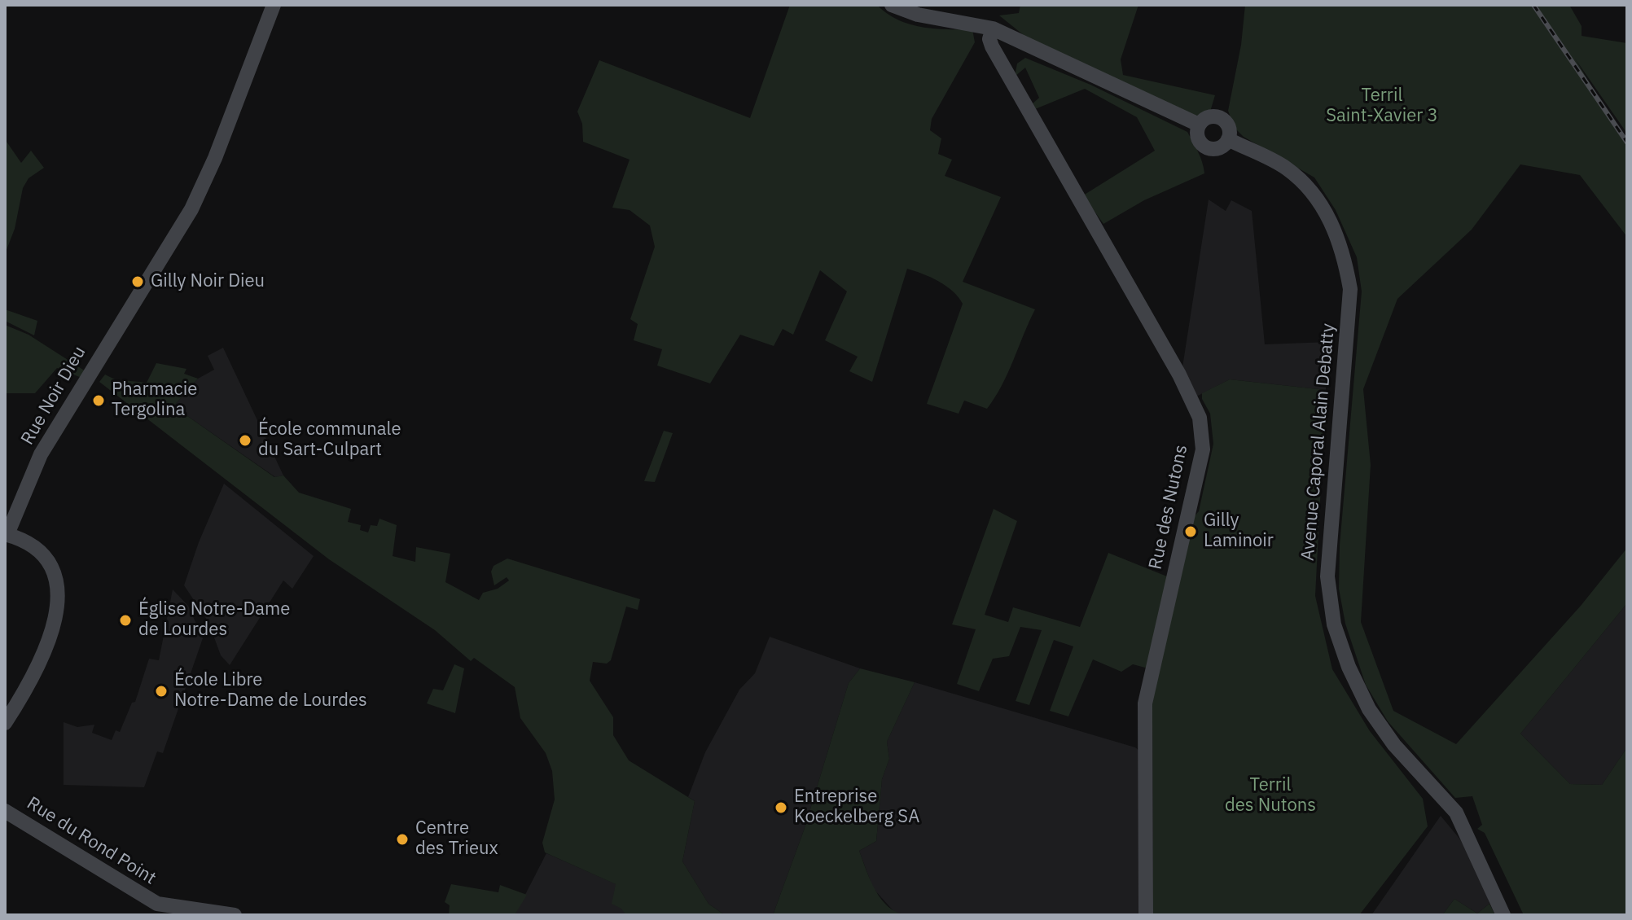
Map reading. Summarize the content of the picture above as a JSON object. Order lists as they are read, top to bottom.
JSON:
{
  "streets": {
    "street": [
      "Rue Noir Dieu",
      "Avenue Caporal Alain Debatty",
      "Rue des Nutons",
      "Rue du Rond Point"
    ]
  },
  "parks": ["Terril Saint-Xavier 3", "Terril des Nutons"],
  "places": [
    "Gilly Noir Dieu",
    "Pharmacie Tergolina",
    "École communale du Sart-Culpart",
    "Gilly Laminoir",
    "Église Notre-Dame de Lourdes",
    "École Libre Notre-Dame de Lourdes",
    "Entreprise Koeckelberg SA",
    "Centre des Trieux"
  ]
}
